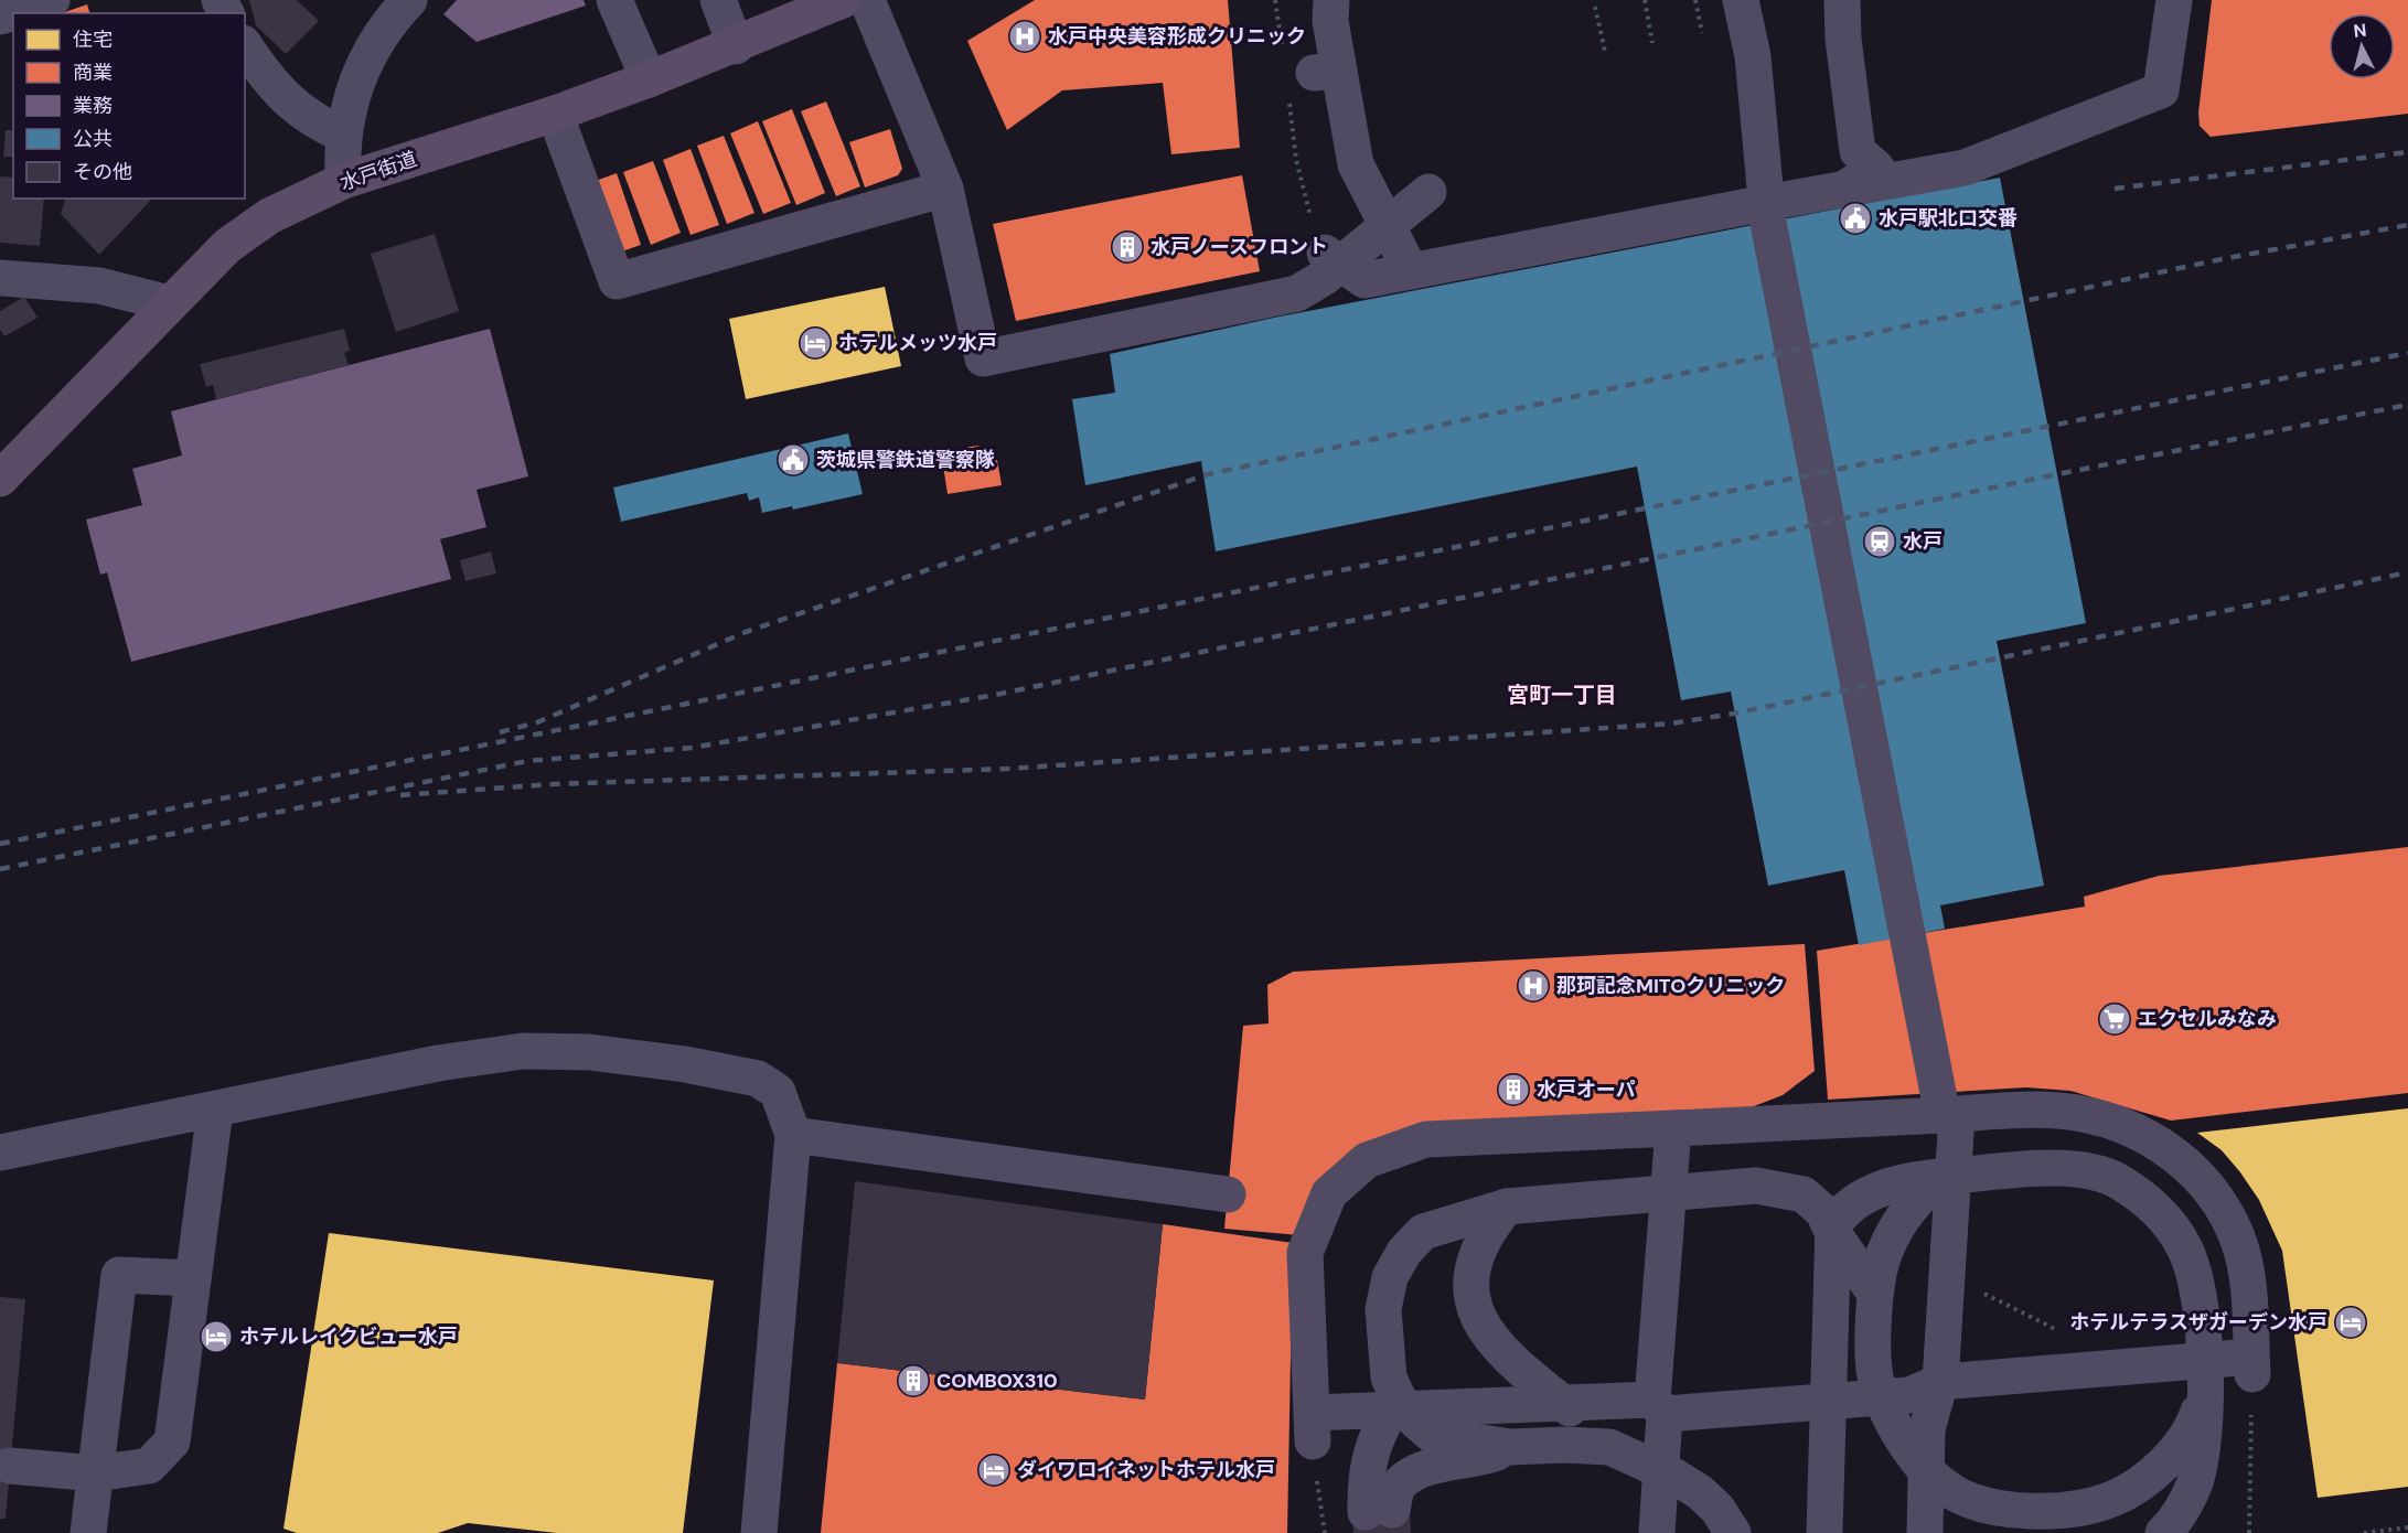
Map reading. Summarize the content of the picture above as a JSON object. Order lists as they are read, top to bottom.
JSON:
{
  "streets": {
    "main road": ["水戸街道"]
  },
  "districts": ["宮町一丁目"],
  "places": {
    "hospital": ["水戸中央美容形成クリニック", "那珂記念MITOクリニック"],
    "public building": ["水戸駅北口交番", "茨城県警鉄道警察隊"],
    "building": ["水戸ノースフロント", "水戸オーパ", "COMBOX310"],
    "hotel": [
      "ホテルメッツ水戸",
      "ホテルテラスザガーデン水戸",
      "ホテルレイクビュー水戸",
      "ダイワロイネットホテル水戸"
    ],
    "station": ["水戸"],
    "supermarket": ["エクセルみなみ"]
  },
  "legend": [
    "住宅",
    "商業",
    "業務",
    "公共",
    "その他"
  ],
  "north": "top"
}
